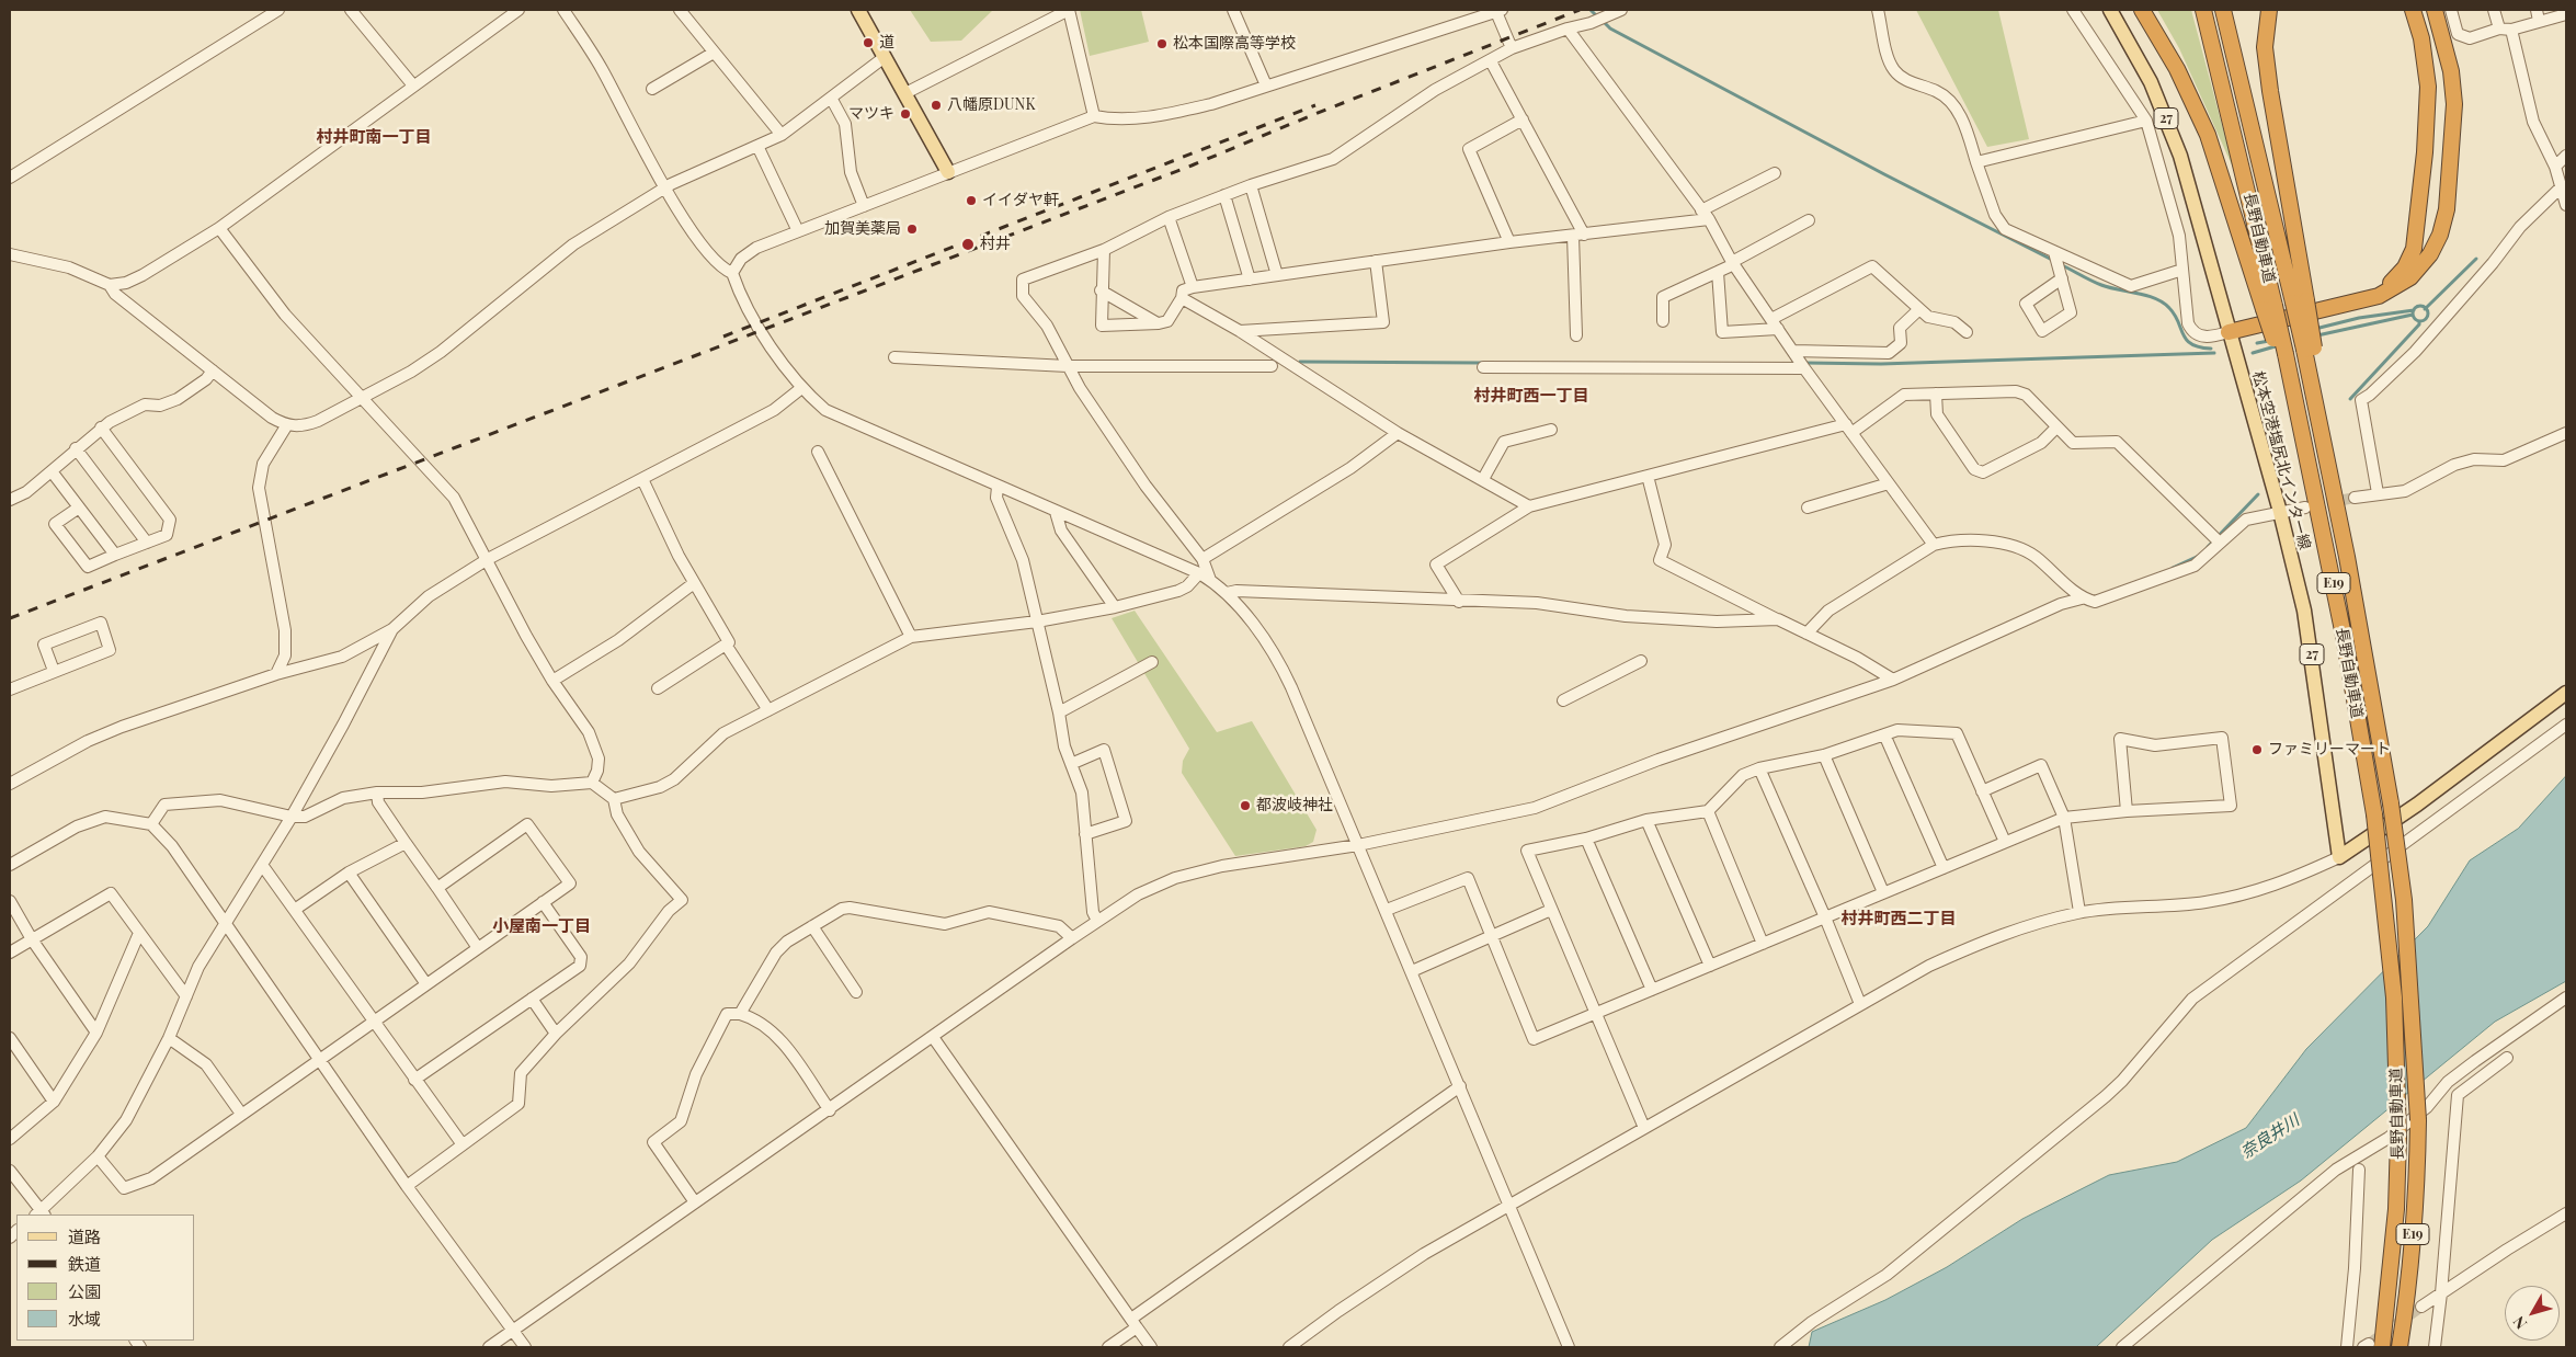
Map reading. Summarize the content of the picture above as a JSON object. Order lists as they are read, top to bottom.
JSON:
{
  "streets": {
    "highway": ["長野自動車道", "E19"],
    "main road": ["27", "松本空港塩尻北インター線"]
  },
  "districts": [
    "村井町南一丁目",
    "村井町西一丁目",
    "村井町西二丁目",
    "小屋南一丁目"
  ],
  "water": ["奈良井川"],
  "places": [
    "道",
    "松本国際高等学校",
    "八幡原DUNK",
    "マツキ",
    "イイダヤ軒",
    "加賀美薬局",
    "村井",
    "ファミリーマート",
    "都波岐神社"
  ],
  "legend": [
    "道路",
    "鉄道",
    "公園",
    "水域"
  ],
  "north": "bottom left"
}
